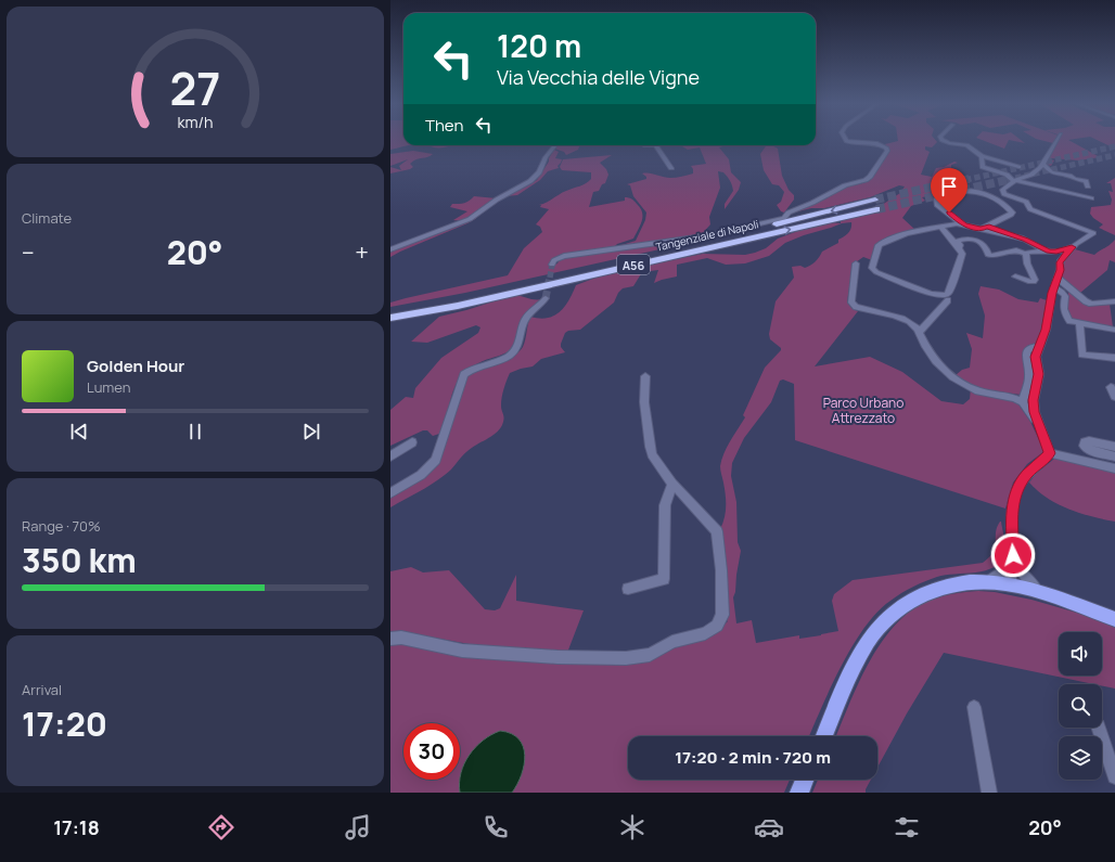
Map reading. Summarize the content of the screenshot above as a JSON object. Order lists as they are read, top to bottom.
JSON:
{
  "streets": {
    "highway": ["Tangenziale di Napoli", "A56"]
  },
  "parks": ["Parco Urbano Attrezzato"],
  "page": {
    "turn": ["120 m", "Via Vecchia delle Vigne"],
    "then": "Then",
    "tile": [
      "Climate",
      ["Range · 70%", "350 km"],
      ["Arrival", "17:20"]
    ],
    "heat": ["−", "20°", "+"],
    "song": ["Golden Hour", "Lumen"],
    "limit": "30",
    "trip": "17:20 · 2 min · 720 m",
    "tabs": ["17:18", "20°"],
    "gauge": ["27", "km/h"]
  }
}
